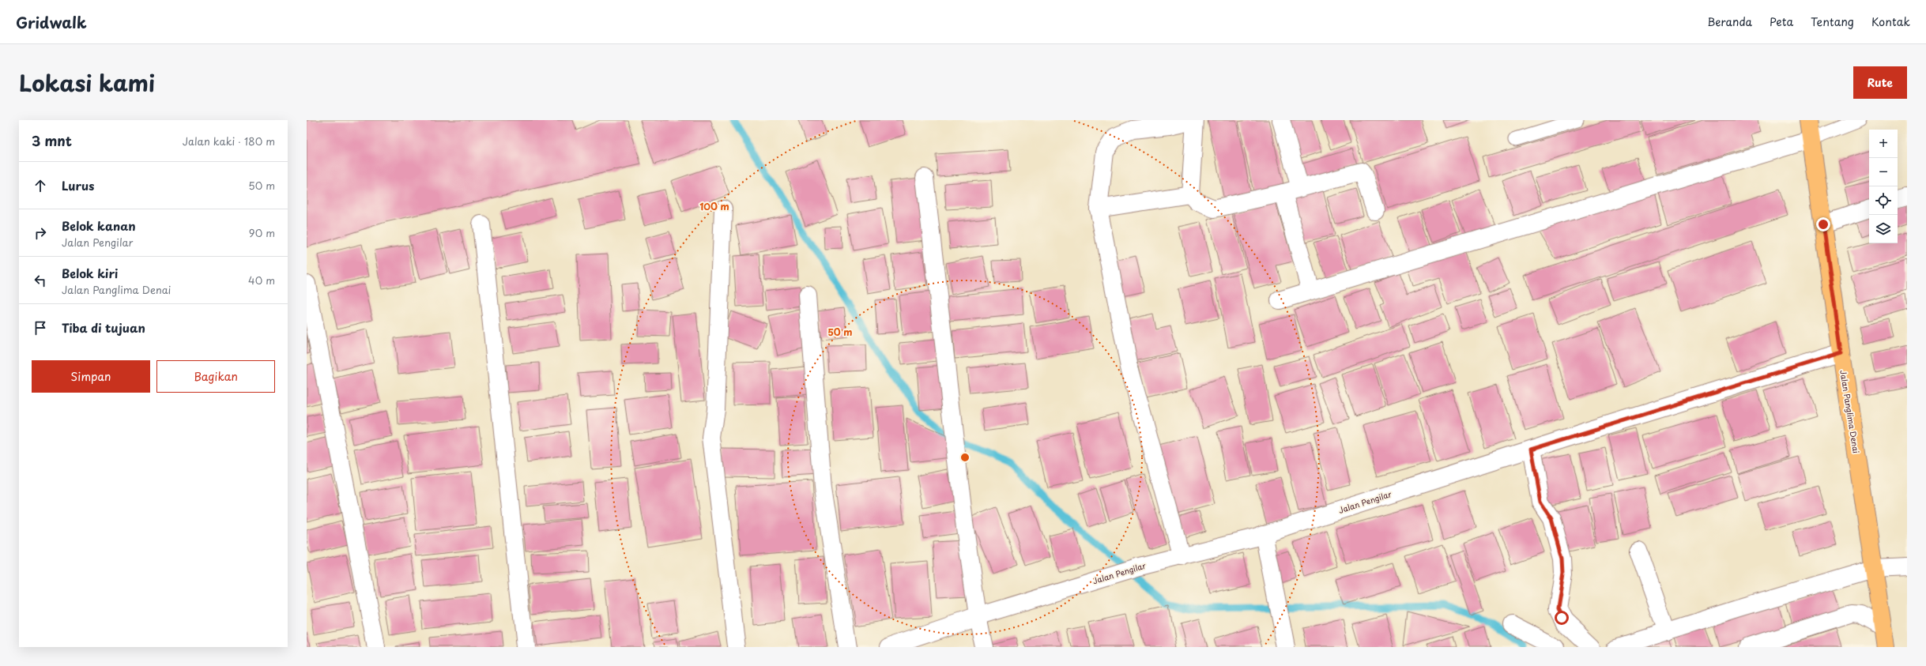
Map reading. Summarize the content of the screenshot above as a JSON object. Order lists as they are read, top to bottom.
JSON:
{
  "streets": {
    "main road": ["Jalan Panglima Denai"],
    "street": ["Jalan Pengilar"]
  },
  "crossings": [
    ["Jalan Panglima Denai", "Jalan Pengilar"]
  ],
  "page": {
    "header": "Gridwalk",
    "nav": [
      "Beranda",
      "Peta",
      "Tentang",
      "Kontak"
    ],
    "title": "Lokasi kami",
    "buttons": [
      "Rute",
      ["Simpan", "Bagikan"]
    ],
    "heading": ["3 mnt", "Jalan kaki · 180 m"],
    "map_buttons": ["+", "−"],
    "list": [
      ["Lurus", "50 m"],
      ["Belok kanan", "Jalan Pengilar", "90 m"],
      ["Belok kiri", "Jalan Panglima Denai", "40 m"],
      "Tiba di tujuan"
    ]
  },
  "rings": ["100 m", "50 m"]
}
